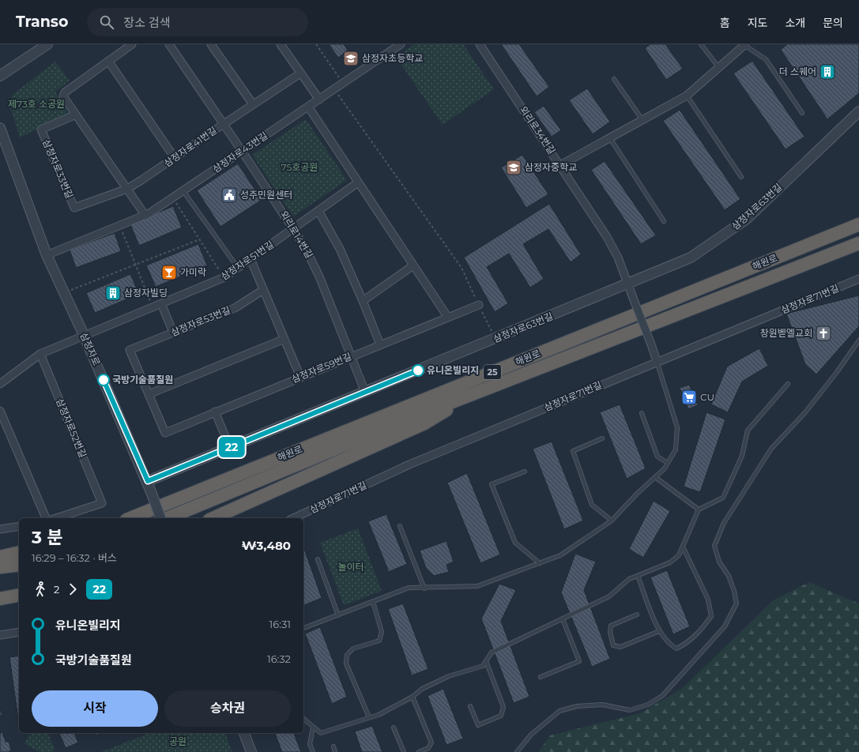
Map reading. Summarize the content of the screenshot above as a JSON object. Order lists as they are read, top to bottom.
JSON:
{
  "streets": {
    "highway": ["해원로", "25"],
    "street": [
      "외리로34번길",
      "삼정자로41번길",
      "삼정자로43번길",
      "삼정자로33번길",
      "삼정자로63번길",
      "외리로14번길",
      "삼정자로51번길",
      "삼정자로71번길",
      "삼정자로53번길",
      "삼정자로",
      "삼정자로59번길",
      "삼정자로52번길"
    ]
  },
  "crossings": [
    ["외리로34번길", "삼정자로63번길"],
    ["외리로34번길", "삼정자로71번길"],
    ["삼정자로41번길", "삼정자로33번길"],
    ["삼정자로41번길", "외리로14번길"],
    ["삼정자로43번길", "외리로14번길"],
    ["삼정자로43번길", "삼정자로"],
    ["삼정자로63번길", "외리로14번길"],
    ["삼정자로63번길", "삼정자로"],
    ["외리로14번길", "삼정자로51번길"],
    ["외리로14번길", "삼정자로59번길"],
    ["삼정자로51번길", "삼정자로"],
    ["삼정자로53번길", "삼정자로59번길"]
  ],
  "parks": [
    "제73호 소공원",
    "75호공원",
    "놀이터",
    "공원"
  ],
  "places": {
    "school or university": ["삼정자초등학교", "삼정자중학교"],
    "building": ["더 스퀘어", "삼정자빌딩"],
    "public building": ["성주민원센터"],
    "bar": ["가미락"],
    "church": ["창원벧엘교회"],
    "other": ["유니온빌리지", "국방기술품질원"],
    "supermarket": ["CU"]
  },
  "lines": ["bus line 22"],
  "page": {
    "header": "Transo",
    "search": "장소 검색",
    "nav": [
      "홈",
      "지도",
      "소개",
      "문의"
    ],
    "on_map": "22",
    "heading": ["3 분", "16:29 – 16:32 · 버스", "₩3,480"],
    "legs": ["2", "22"],
    "list": [
      {
        "name": "유니온빌리지",
        "value": "16:31"
      },
      {
        "name": "국방기술품질원",
        "value": "16:32"
      }
    ],
    "buttons": ["시작", "승차권"]
  }
}
